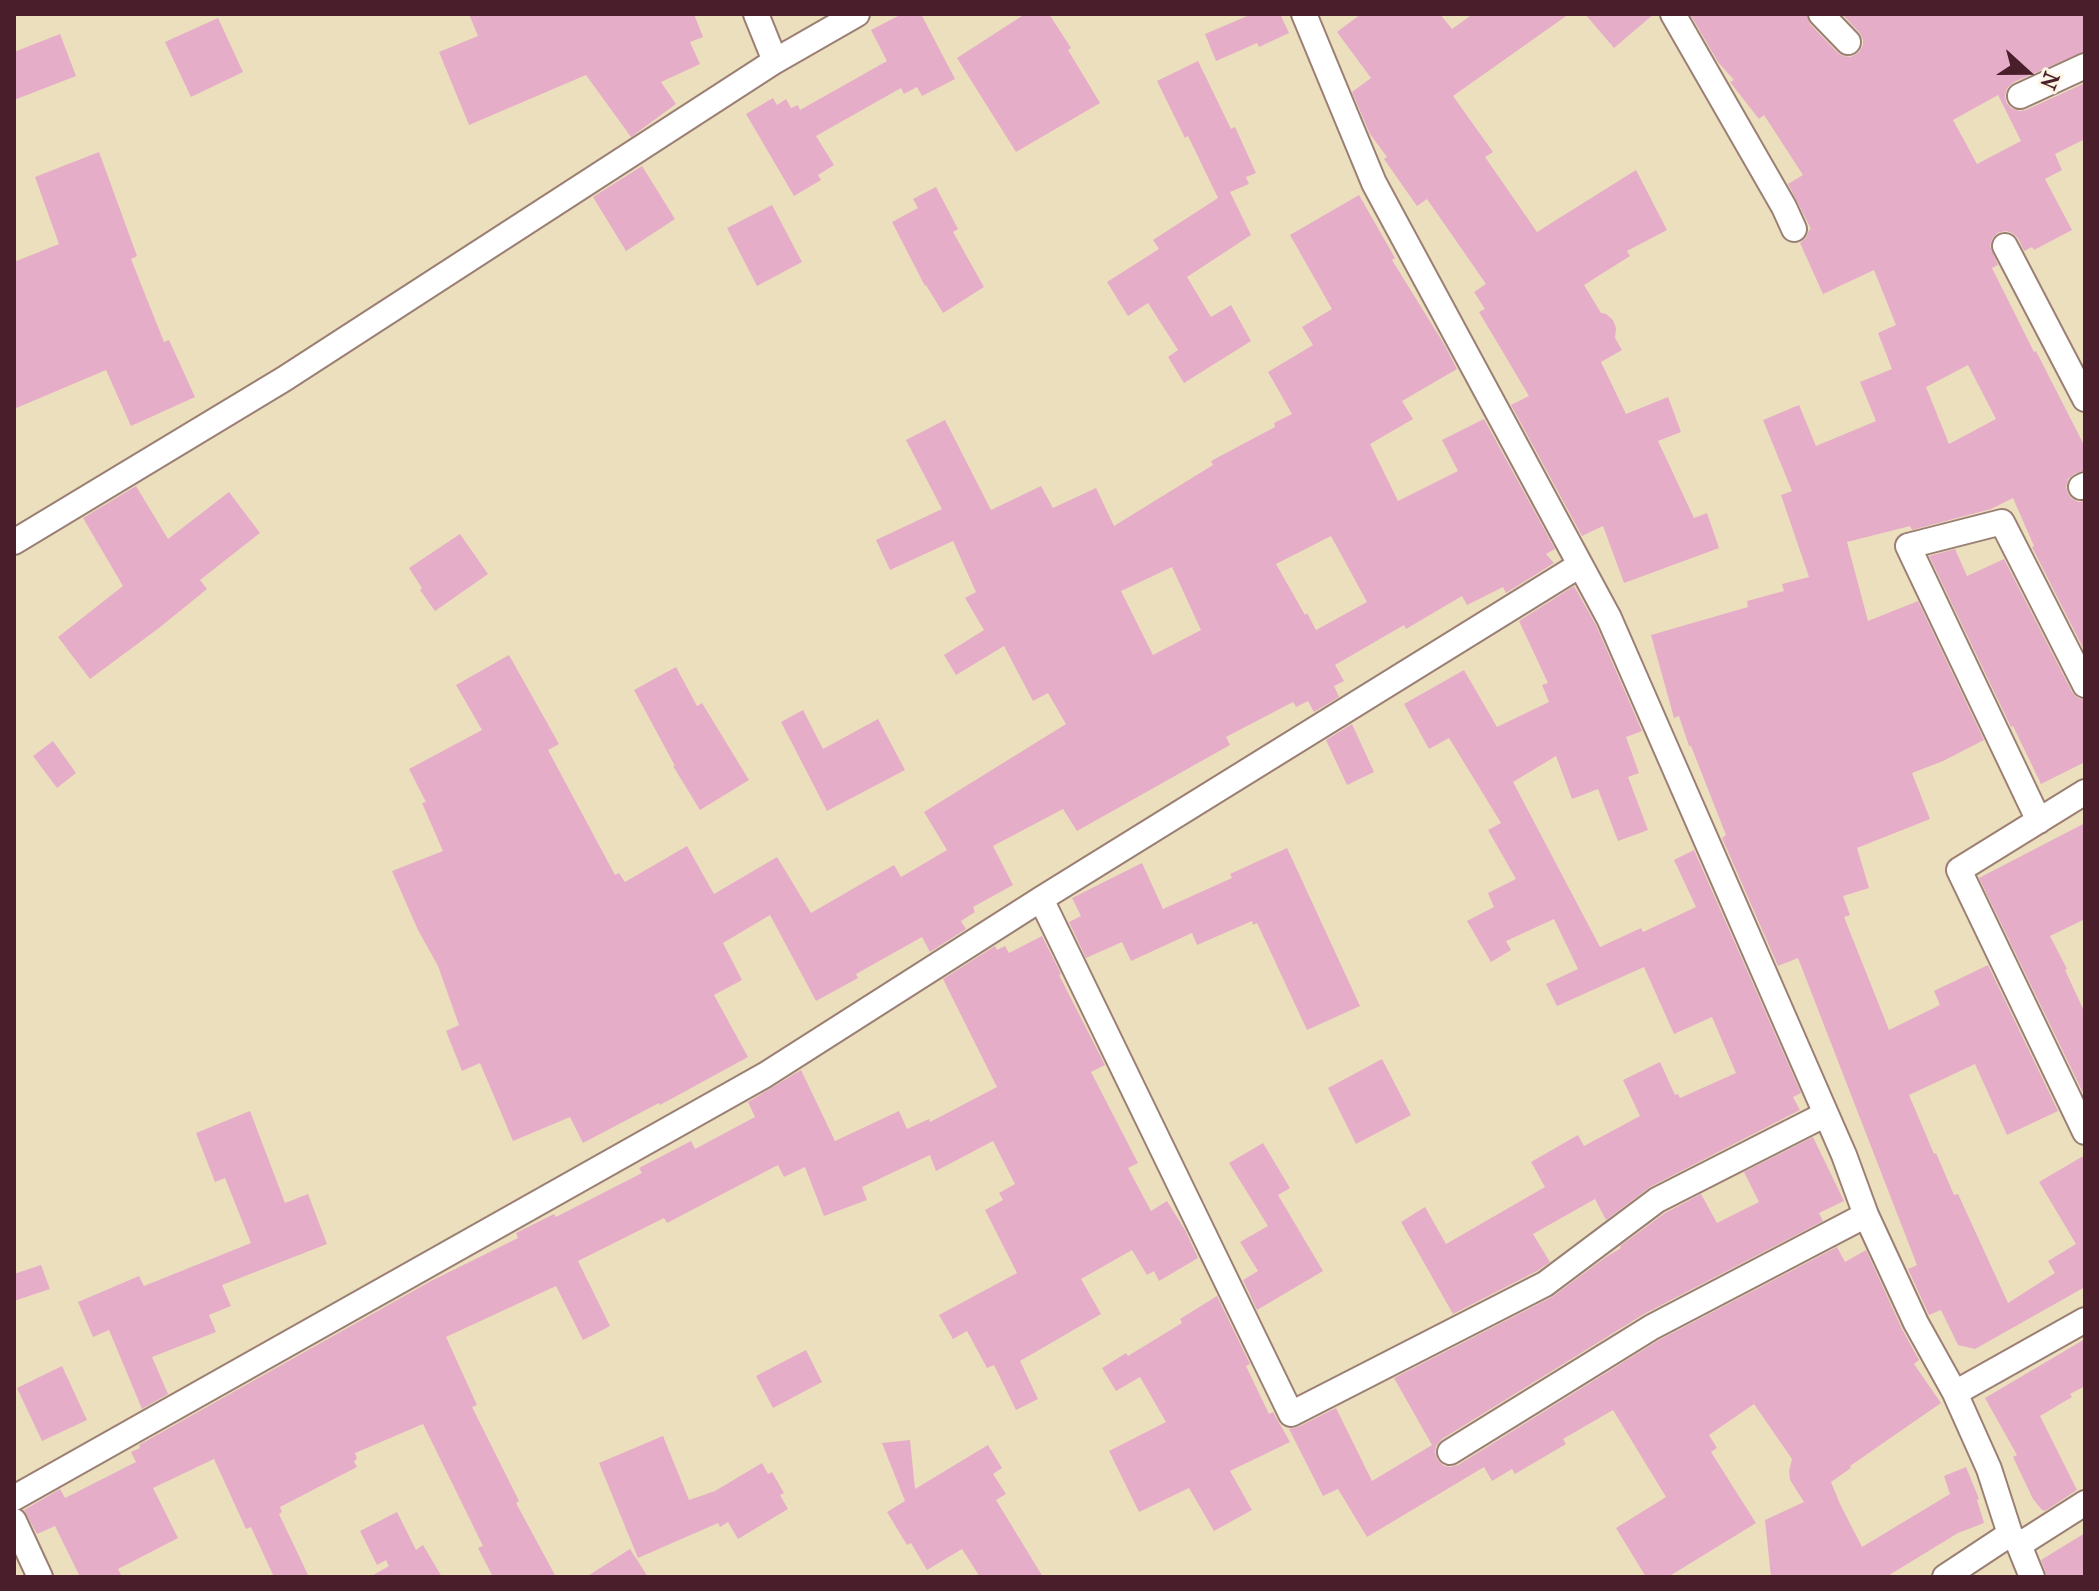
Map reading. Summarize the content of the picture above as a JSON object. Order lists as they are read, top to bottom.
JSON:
{
  "north": "right"
}
